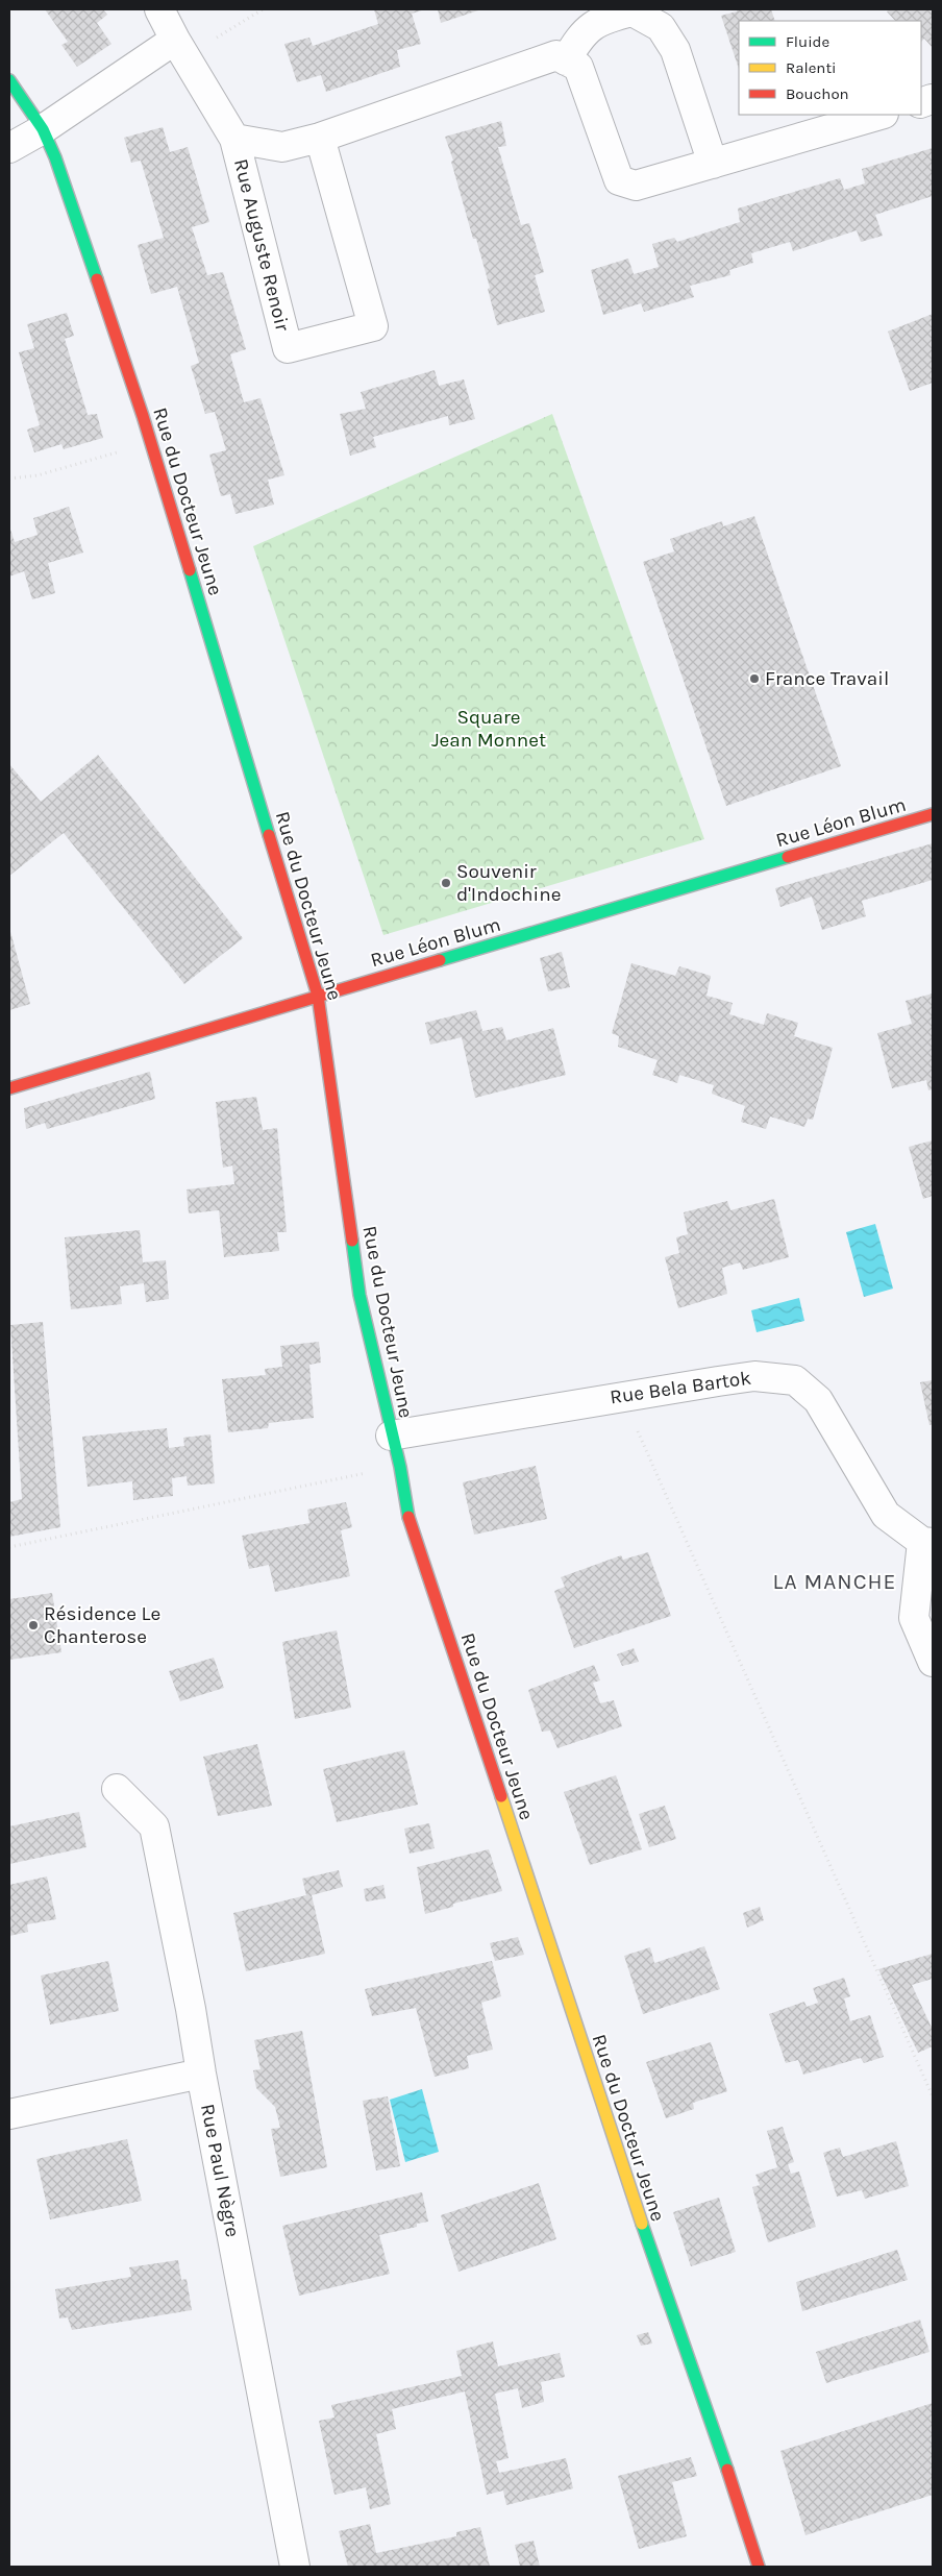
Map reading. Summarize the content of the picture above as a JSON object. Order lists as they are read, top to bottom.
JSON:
{
  "streets": {
    "street": [
      "Rue Auguste Renoir",
      "Rue du Docteur Jeune",
      "Rue Léon Blum",
      "Rue Bela Bartok",
      "Rue Paul Nègre"
    ]
  },
  "crossings": [
    ["Rue du Docteur Jeune", "Rue Léon Blum"],
    ["Rue du Docteur Jeune", "Rue Bela Bartok"]
  ],
  "districts": ["LA MANCHE"],
  "parks": ["Square Jean Monnet"],
  "places": ["France Travail", "Souvenir d'Indochine", "Résidence Le Chanterose"],
  "legend": ["Fluide", "Ralenti", "Bouchon"]
}
